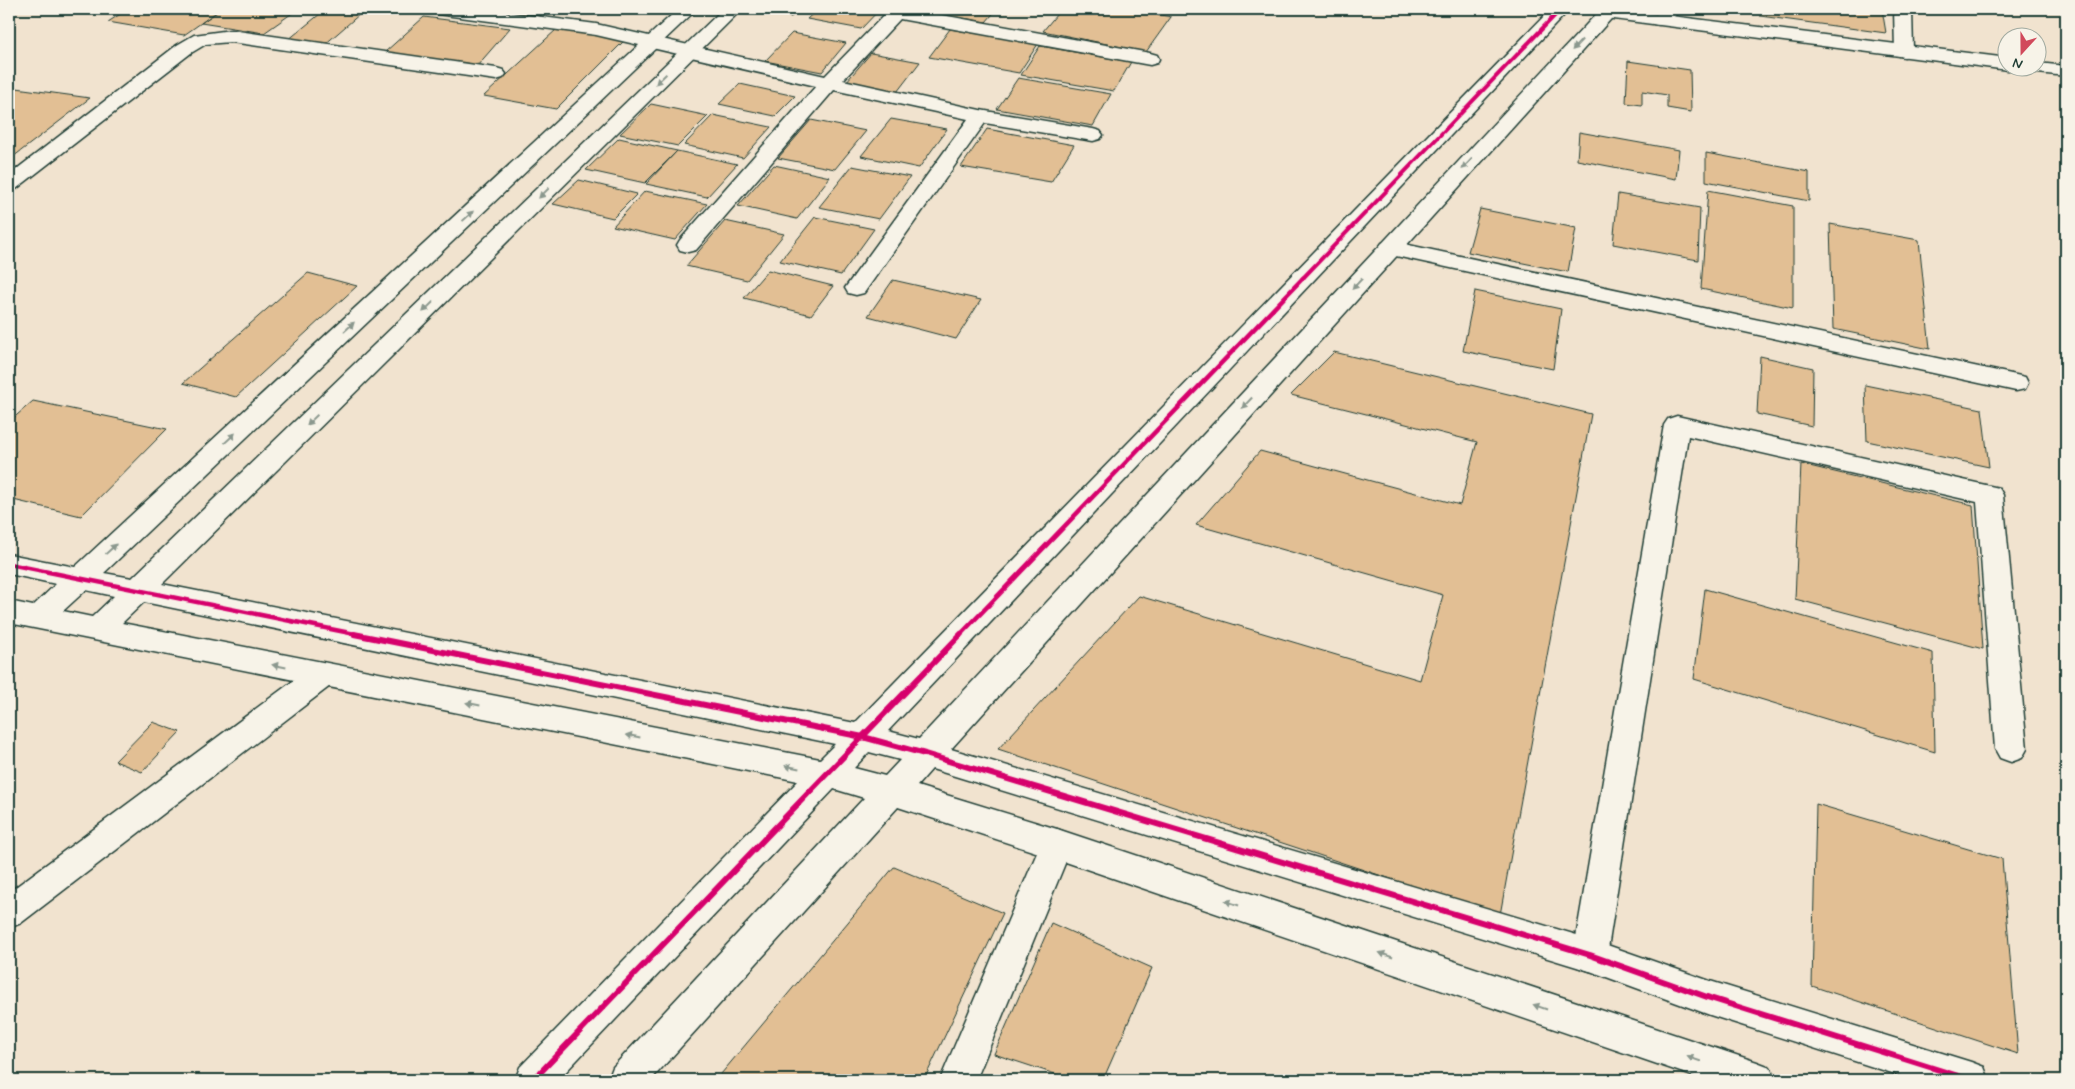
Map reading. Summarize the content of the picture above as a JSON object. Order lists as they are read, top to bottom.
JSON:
{
  "north": "bottom"
}
